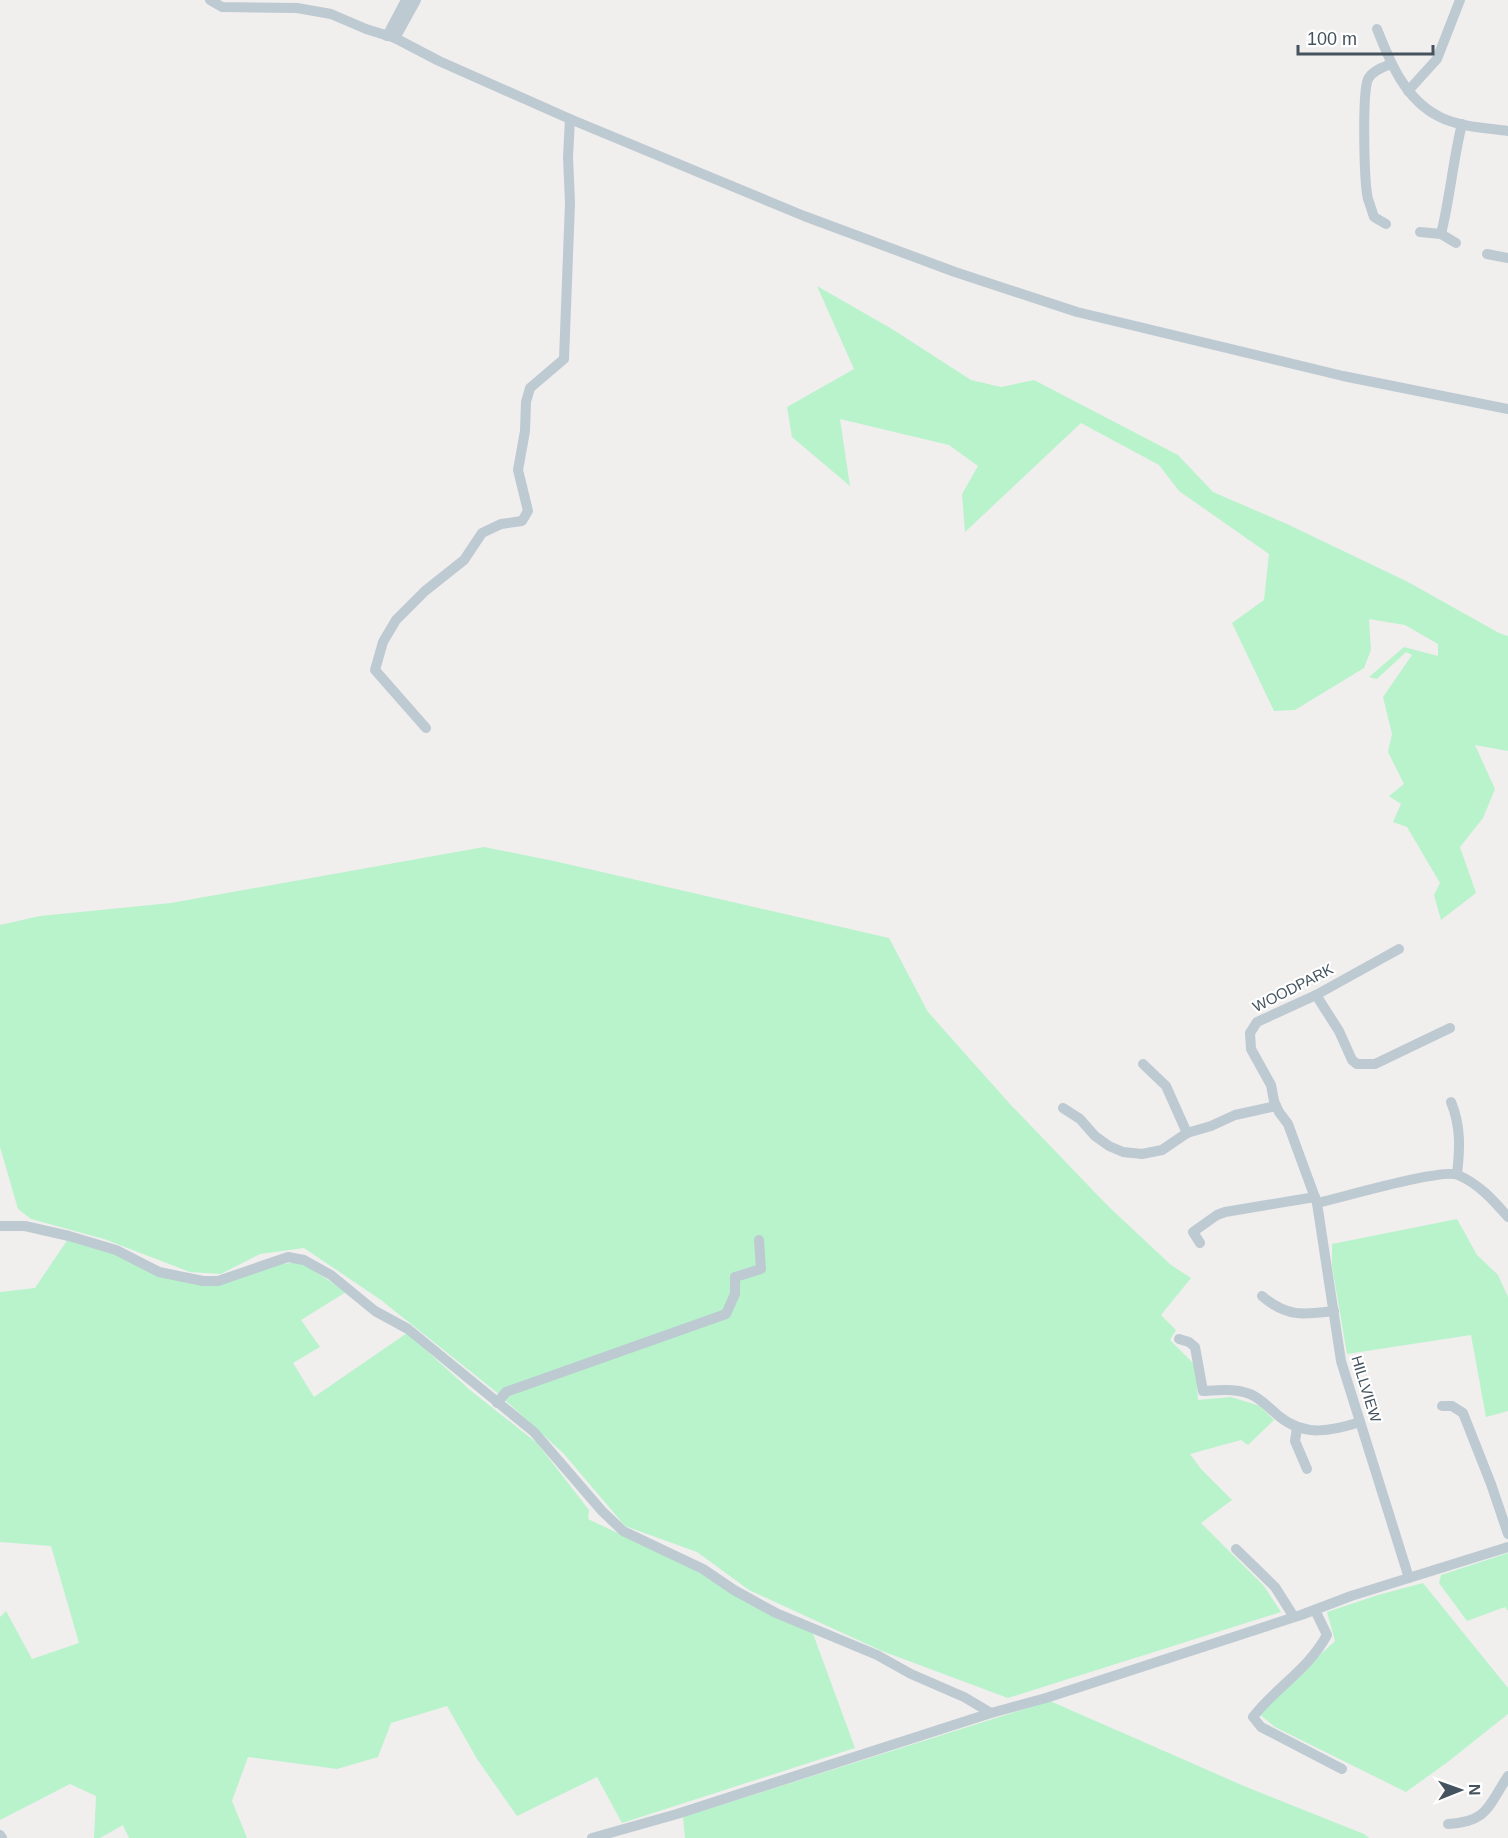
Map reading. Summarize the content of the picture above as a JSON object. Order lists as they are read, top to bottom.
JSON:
{
  "streets": {
    "street": ["WOODPARK", "HILLVIEW"]
  },
  "crossings": [
    ["WOODPARK", "HILLVIEW"]
  ],
  "scale_bar": "100 m",
  "north": "right"
}
